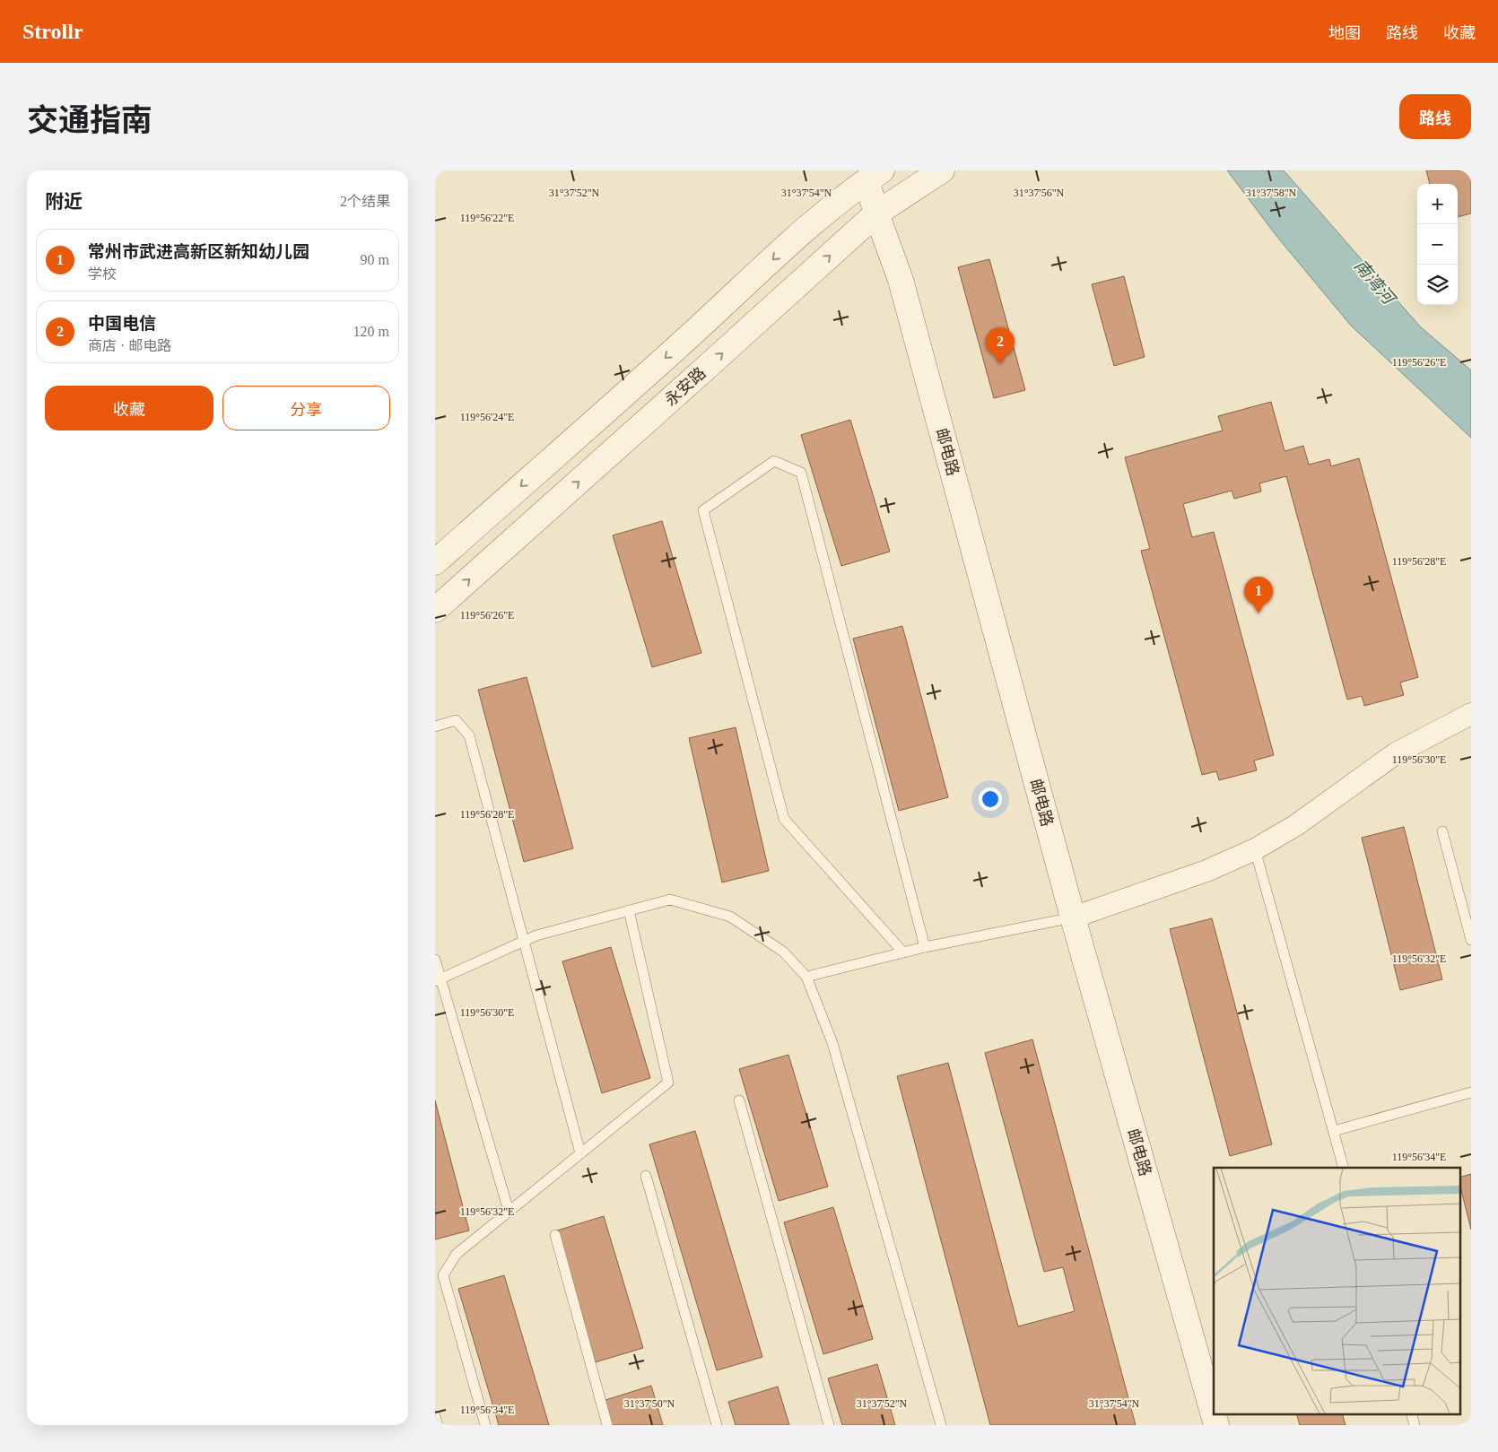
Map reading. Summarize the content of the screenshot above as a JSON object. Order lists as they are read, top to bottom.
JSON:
{
  "streets": {
    "street": ["永安路", "邮电路"]
  },
  "crossings": [
    ["永安路", "邮电路"]
  ],
  "water": ["南湾河"],
  "page": {
    "header": "Strollr",
    "nav": ["地图", "路线", "收藏"],
    "title": "交通指南",
    "buttons": [
      "路线",
      ["收藏", "分享"]
    ],
    "heading": ["附近", "2个结果"],
    "map_buttons": ["+", "−"],
    "list": [
      {
        "mark": "1",
        "name": "常州市武进高新区新知幼儿园",
        "note": "学校",
        "value": "90 m"
      },
      {
        "mark": "2",
        "name": "中国电信",
        "note": "商店 · 邮电路",
        "value": "120 m"
      }
    ],
    "pins": ["2", "1"]
  },
  "coordinates": [
    "31°37'52\"N",
    "31°37'54\"N",
    "31°37'56\"N",
    "31°37'58\"N",
    "119°56'22\"E",
    "119°56'26\"E",
    "119°56'24\"E",
    "119°56'28\"E",
    "119°56'30\"E",
    "119°56'32\"E",
    "119°56'34\"E",
    "31°37'50\"N"
  ]
}
